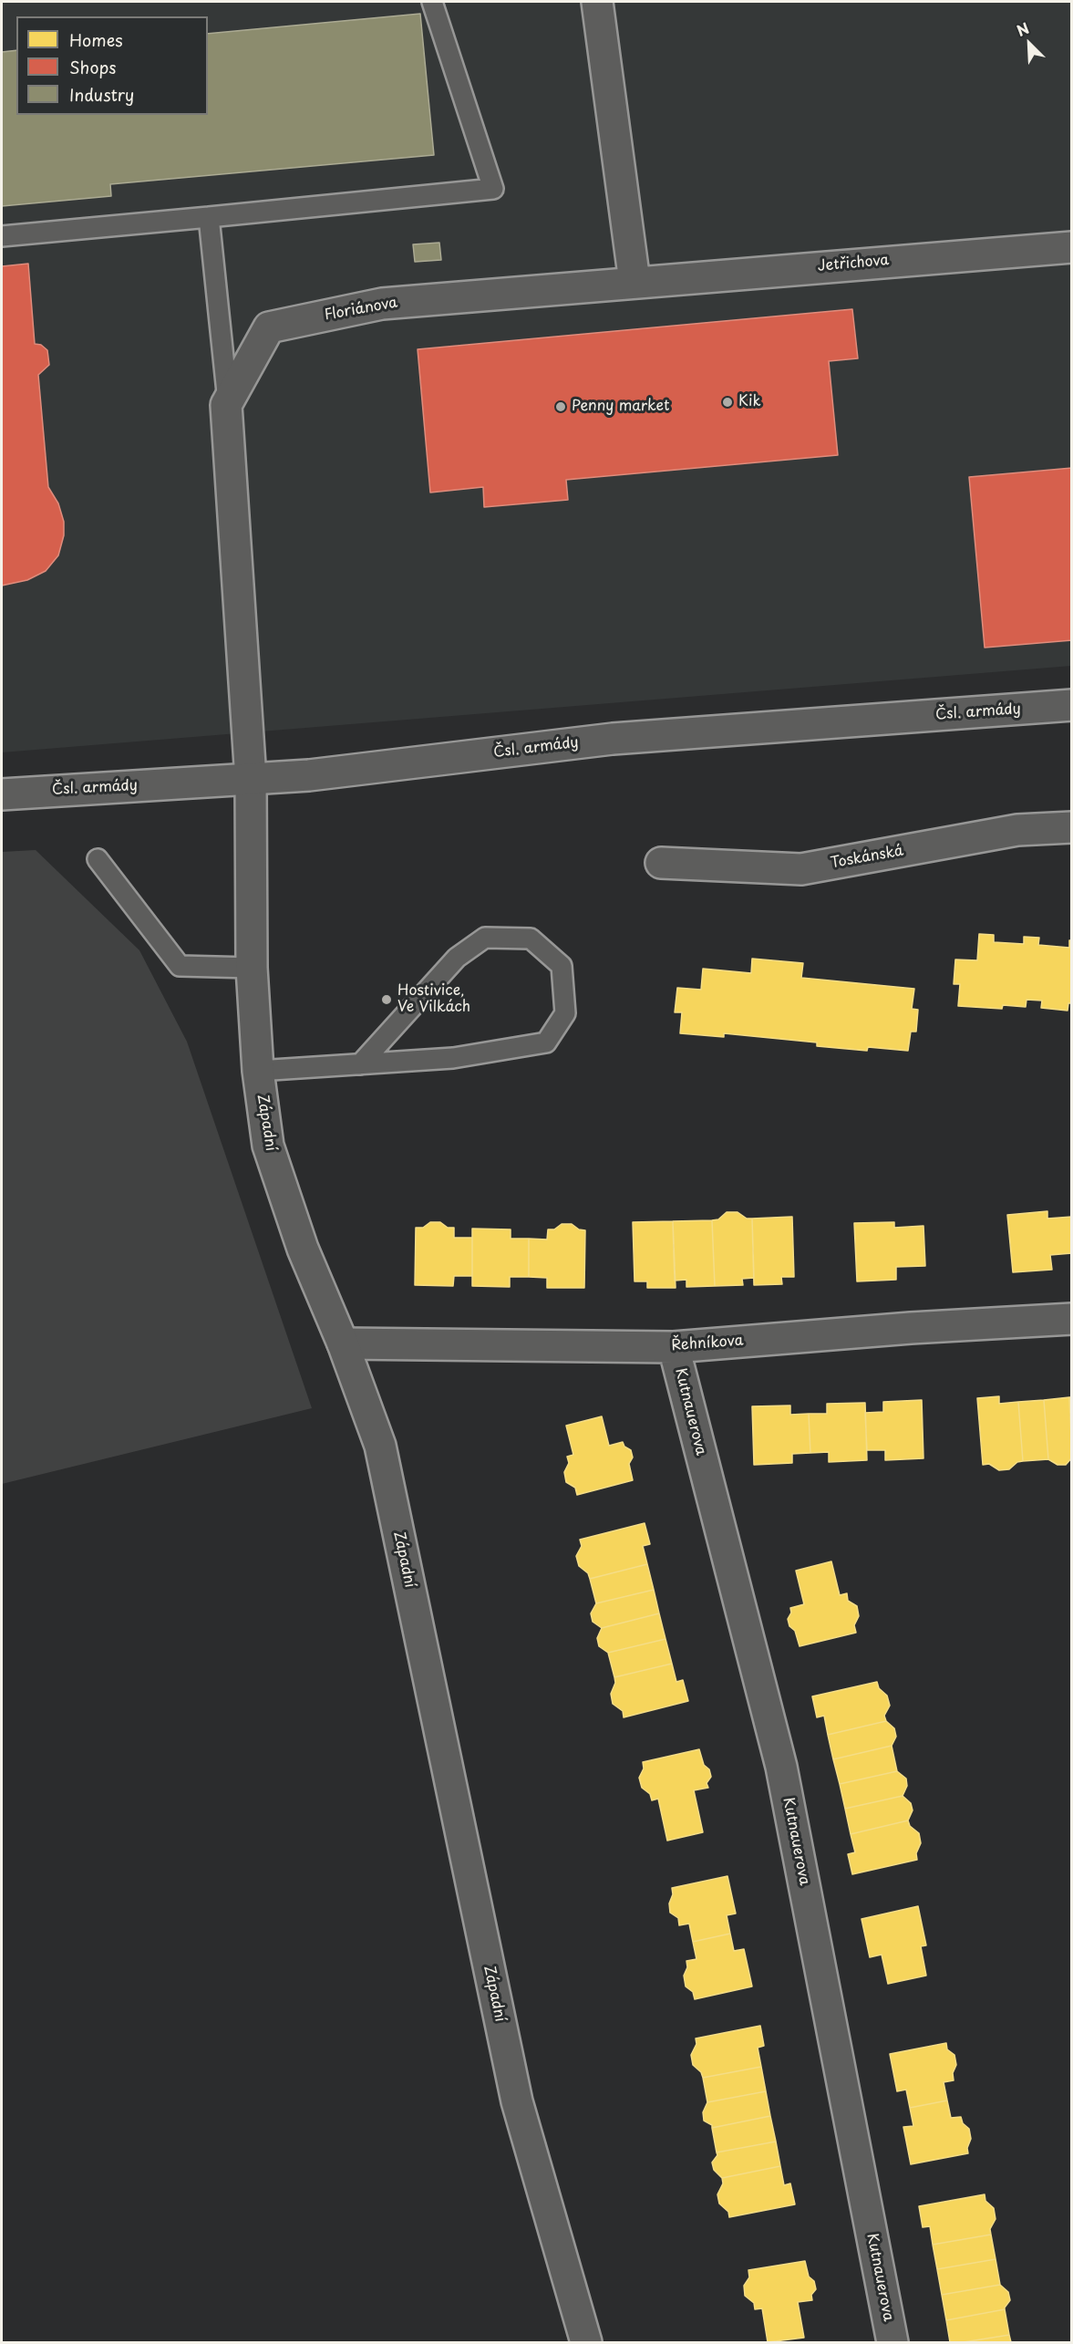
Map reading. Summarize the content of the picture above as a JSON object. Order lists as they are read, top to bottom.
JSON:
{
  "streets": {
    "street": [
      "Jetřichova",
      "Floriánova",
      "Čsl. armády",
      "Toskánská",
      "Západní",
      "Řehníkova",
      "Kutnauerova"
    ]
  },
  "crossings": [
    ["Jetřichova", "Floriánova"],
    ["Floriánova", "Čsl. armády"],
    ["Floriánova", "Západní"],
    ["Čsl. armády", "Západní"],
    ["Západní", "Řehníkova"],
    ["Řehníkova", "Kutnauerova"]
  ],
  "places": ["Kik", "Penny market", "Hostivice, Ve Vilkách"],
  "legend": ["Homes", "Shops", "Industry"],
  "north": "top left"
}
